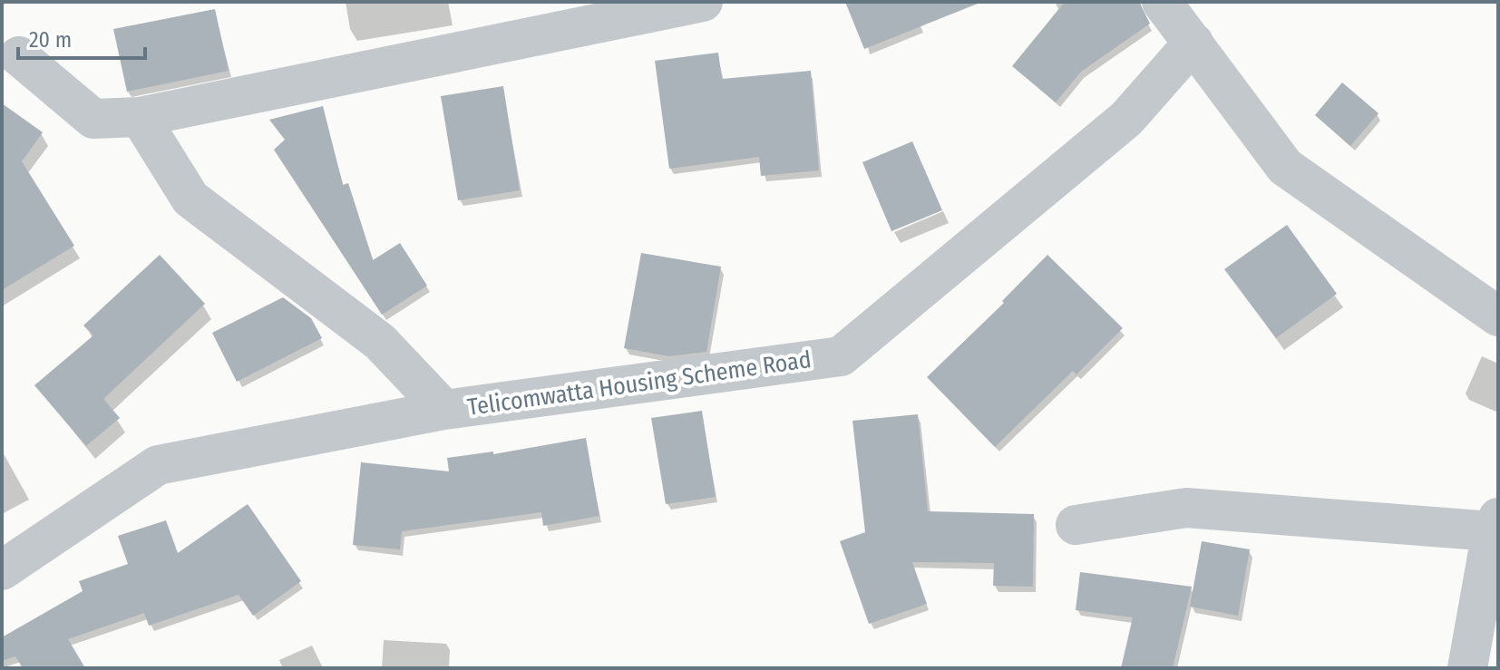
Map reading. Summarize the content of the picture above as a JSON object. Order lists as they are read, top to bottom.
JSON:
{
  "streets": {
    "street": ["Telicomwatta Housing Scheme Road"]
  },
  "scale_bar": "20 m"
}
